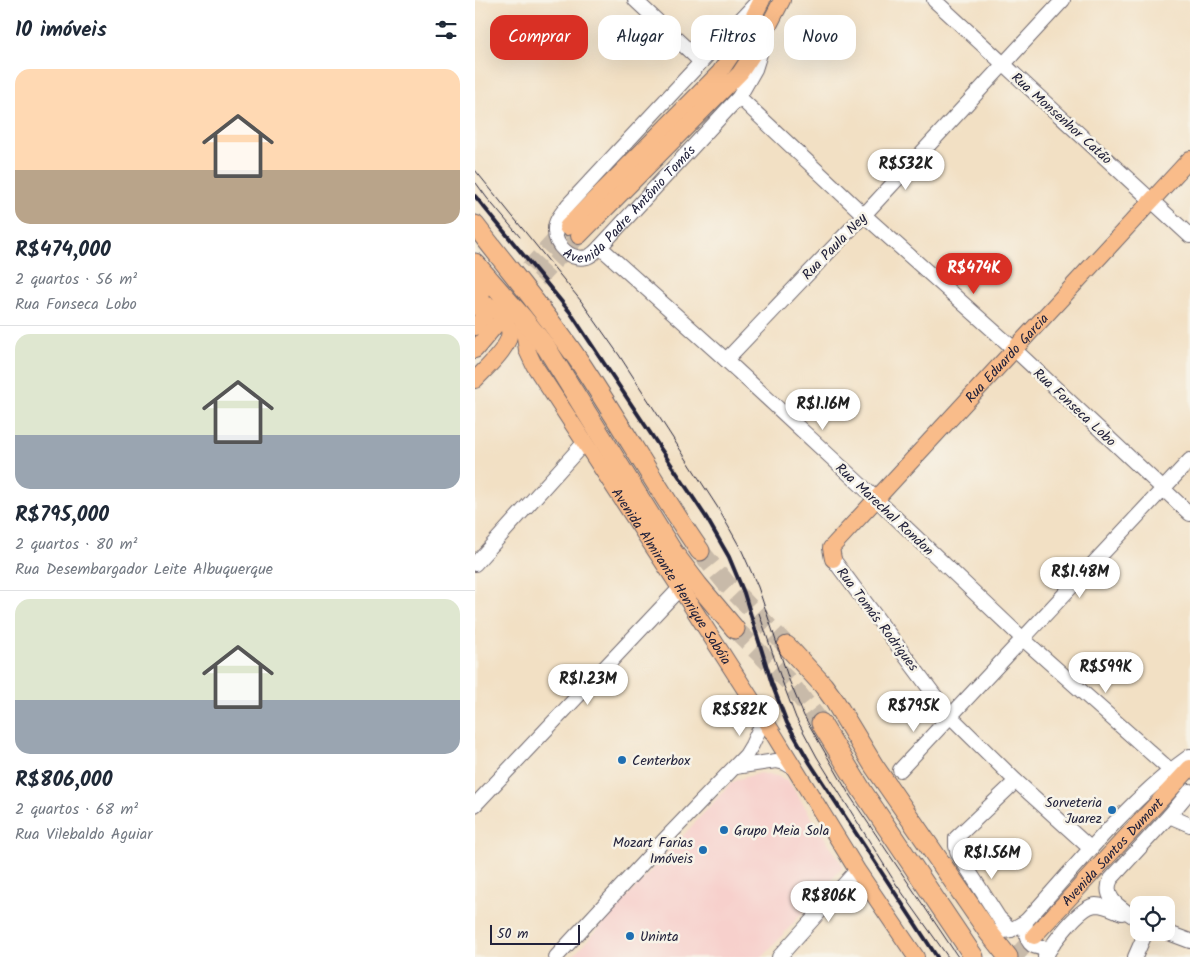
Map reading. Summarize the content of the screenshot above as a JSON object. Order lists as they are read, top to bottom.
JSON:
{
  "streets": {
    "highway": ["Avenida Almirante Henrique Sabóia"],
    "main road": ["Avenida Padre Antônio Tomás", "Rua Eduardo Garcia", "Avenida Santos Dumont"],
    "street": [
      "Rua Monsenhor Catão",
      "Rua Paula Ney",
      "Rua Fonseca Lobo",
      "Rua Marechal Rondon",
      "Rua Tomás Rodrigues"
    ]
  },
  "crossings": [
    ["Rua Monsenhor Catão", "Rua Paula Ney"],
    ["Rua Monsenhor Catão", "Rua Eduardo Garcia"],
    ["Avenida Padre Antônio Tomás", "Rua Fonseca Lobo"],
    ["Avenida Padre Antônio Tomás", "Rua Marechal Rondon"],
    ["Rua Paula Ney", "Rua Fonseca Lobo"],
    ["Rua Paula Ney", "Rua Marechal Rondon"],
    ["Rua Eduardo Garcia", "Rua Fonseca Lobo"],
    ["Rua Eduardo Garcia", "Rua Marechal Rondon"],
    ["Rua Eduardo Garcia", "Rua Tomás Rodrigues"],
    ["Rua Marechal Rondon", "Avenida Santos Dumont"],
    ["Rua Tomás Rodrigues", "Avenida Santos Dumont"]
  ],
  "places": [
    "Centerbox",
    "Sorveteria Juarez",
    "Grupo Meia Sola",
    "Mozart Farias Imóveis",
    "Uninta"
  ],
  "scale_bar": "50 m",
  "page": {
    "heading": "10 imóveis",
    "chip": [
      "Comprar",
      "Alugar",
      "Filtros",
      "Novo"
    ],
    "list": [
      {
        "name": "R$474,000",
        "note": "2 quartos · 56 m² · Rua Fonseca Lobo"
      },
      {
        "name": "R$795,000",
        "note": "2 quartos · 80 m² · Rua Desembargador Leite Albuquerque"
      },
      {
        "name": "R$806,000",
        "note": "2 quartos · 68 m² · Rua Vilebaldo Aguiar"
      }
    ],
    "price": [
      "R$532K",
      "R$474K",
      "R$1.16M",
      "R$1.48M",
      "R$599K",
      "R$1.23M",
      "R$795K",
      "R$582K",
      "R$1.56M",
      "R$806K"
    ],
    "scale": "50 m"
  }
}
